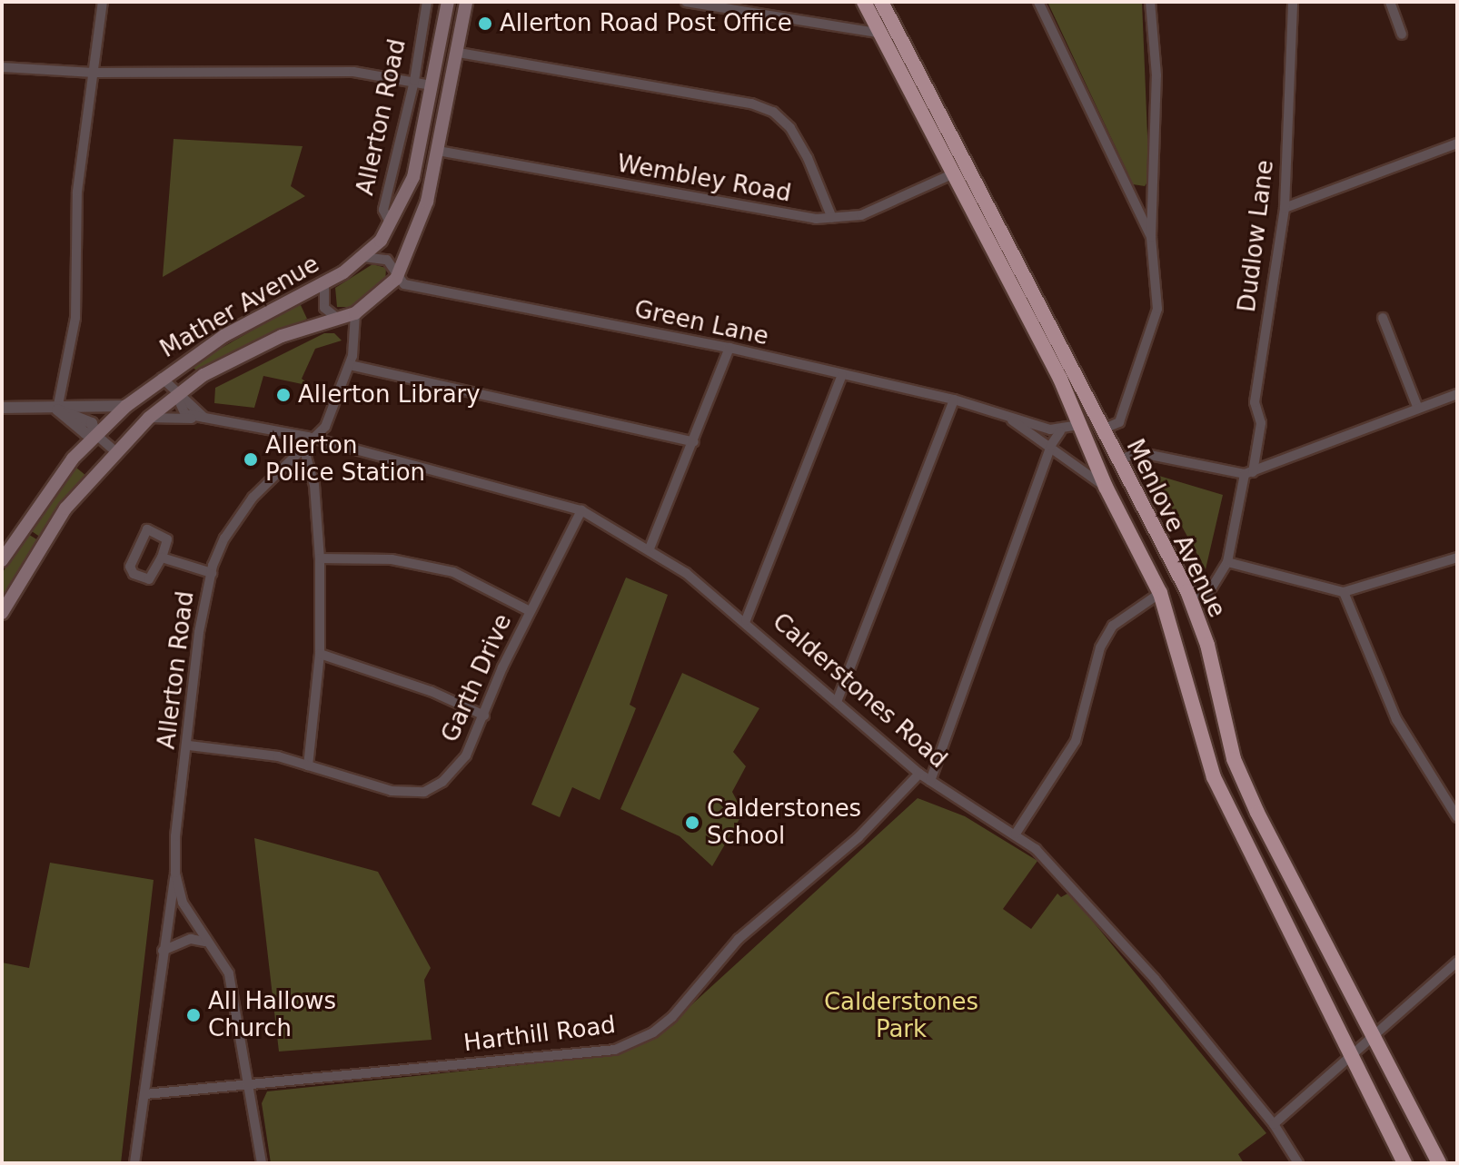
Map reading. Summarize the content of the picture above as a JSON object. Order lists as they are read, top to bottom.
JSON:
{
  "streets": {
    "highway": ["Menlove Avenue"],
    "main road": ["Allerton Road", "Mather Avenue"],
    "street": [
      "Wembley Road",
      "Dudlow Lane",
      "Green Lane",
      "Garth Drive",
      "Calderstones Road",
      "Harthill Road"
    ]
  },
  "crossings": [
    ["Allerton Road", "Mather Avenue"],
    ["Allerton Road", "Garth Drive"],
    ["Allerton Road", "Calderstones Road"],
    ["Allerton Road", "Harthill Road"],
    ["Wembley Road", "Mather Avenue"],
    ["Wembley Road", "Menlove Avenue"],
    ["Dudlow Lane", "Menlove Avenue"],
    ["Mather Avenue", "Green Lane"],
    ["Mather Avenue", "Calderstones Road"],
    ["Green Lane", "Menlove Avenue"],
    ["Garth Drive", "Calderstones Road"],
    ["Calderstones Road", "Harthill Road"]
  ],
  "parks": ["Calderstones Park"],
  "places": [
    "Allerton Road Post Office",
    "Allerton Library",
    "Allerton Police Station",
    "Calderstones School",
    "All Hallows Church"
  ]
}
